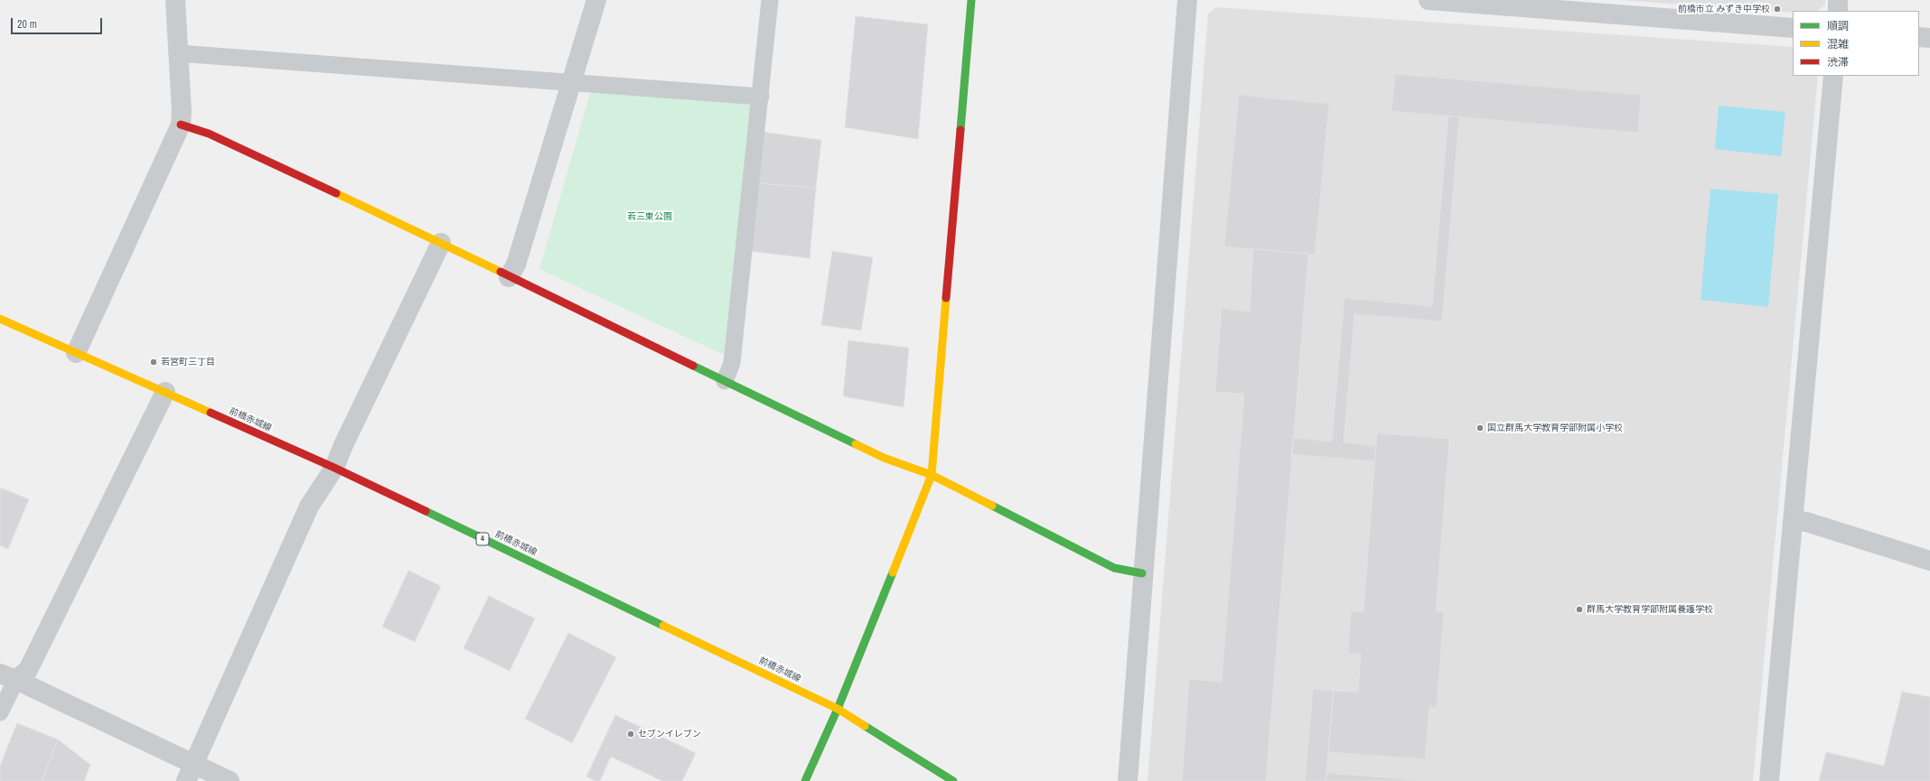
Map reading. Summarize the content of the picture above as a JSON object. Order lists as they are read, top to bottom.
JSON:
{
  "streets": {
    "street": ["前橋赤城線", "4"]
  },
  "parks": ["若三東公園"],
  "places": [
    "前橋市立 みずき中学校",
    "若宮町三丁目",
    "国立群馬大学教育学部附属小学校",
    "群馬大学教育学部附属養護学校",
    "セブンイレブン"
  ],
  "legend": ["順調", "混雑", "渋滞"],
  "scale_bar": "20 m"
}
